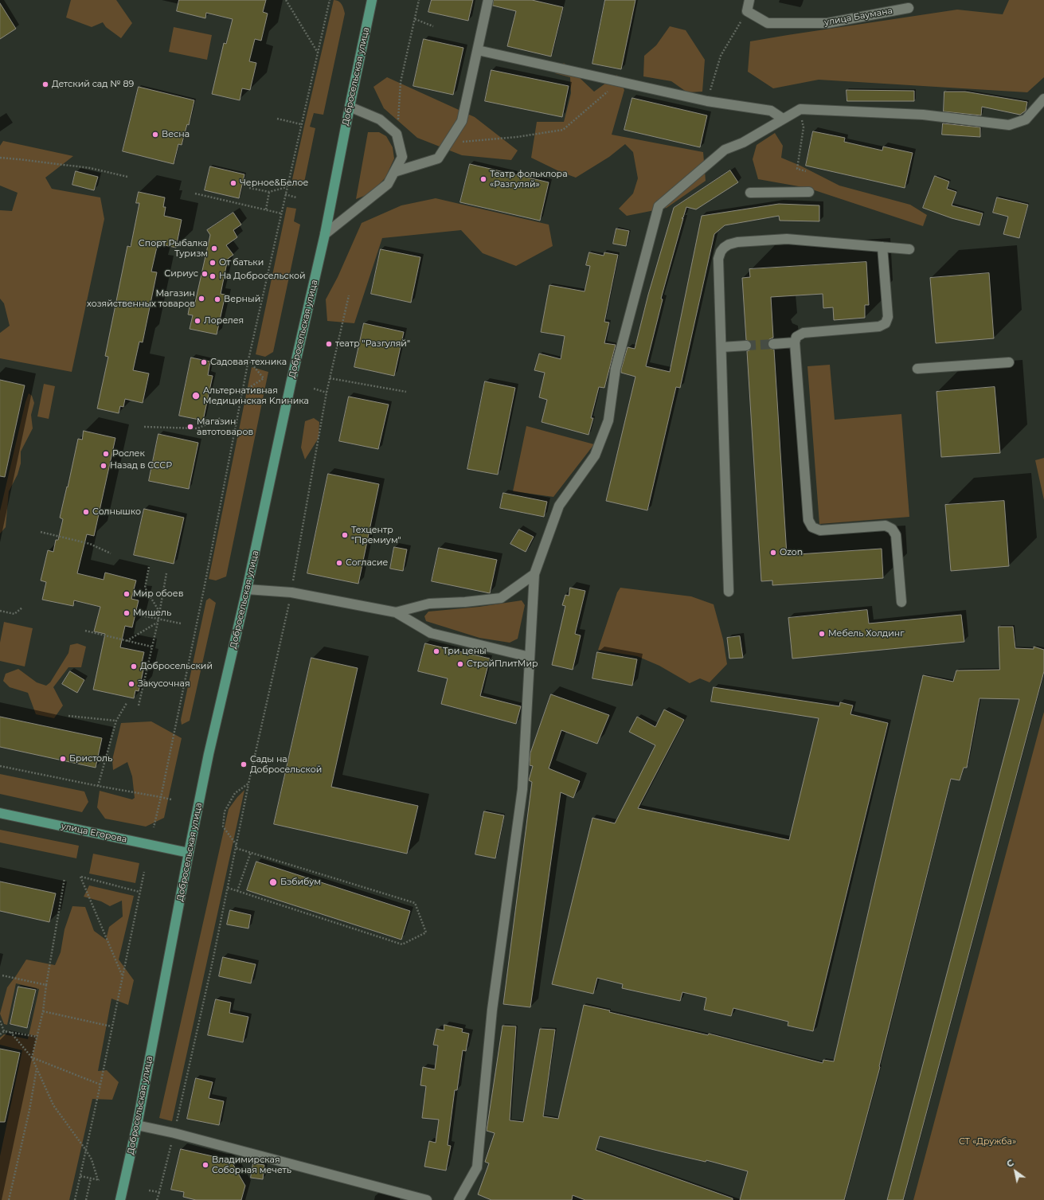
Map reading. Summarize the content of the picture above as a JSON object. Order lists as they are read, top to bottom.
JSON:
{
  "streets": {
    "main road": ["Добросельская улица", "улица Егорова"],
    "street": ["улица Баумана"]
  },
  "crossings": [
    ["Добросельская улица", "улица Егорова"]
  ],
  "parks": ["СТ «Дружба»"],
  "places": [
    "Детский сад № 89",
    "Весна",
    "Театр фольклора «Разгуляй»",
    "Черное&Белое",
    "Спорт Рыбалка Туризм",
    "От батьки",
    "Сириус",
    "На Добросельской",
    "Магазин хозяйственных товаров",
    "Верный",
    "Лорелея",
    "театр \"Разгуляй\"",
    "Садовая техника",
    "Альтернативная Mедицинская Kлиника",
    "Магазин автотоваров",
    "Рослек",
    "Назад в СССР",
    "Солнышко",
    "Техцентр \"Премиум\"",
    "Ozon",
    "Согласие",
    "Мир обоев",
    "Мишель",
    "Мебель Холдинг",
    "Три цены",
    "СтройПлитМир",
    "Добросельский",
    "Закусочная",
    "Бристоль",
    "Сады на Добросельской",
    "Бэбибум",
    "Владимирская Соборная мечеть"
  ],
  "north": "top left"
}
